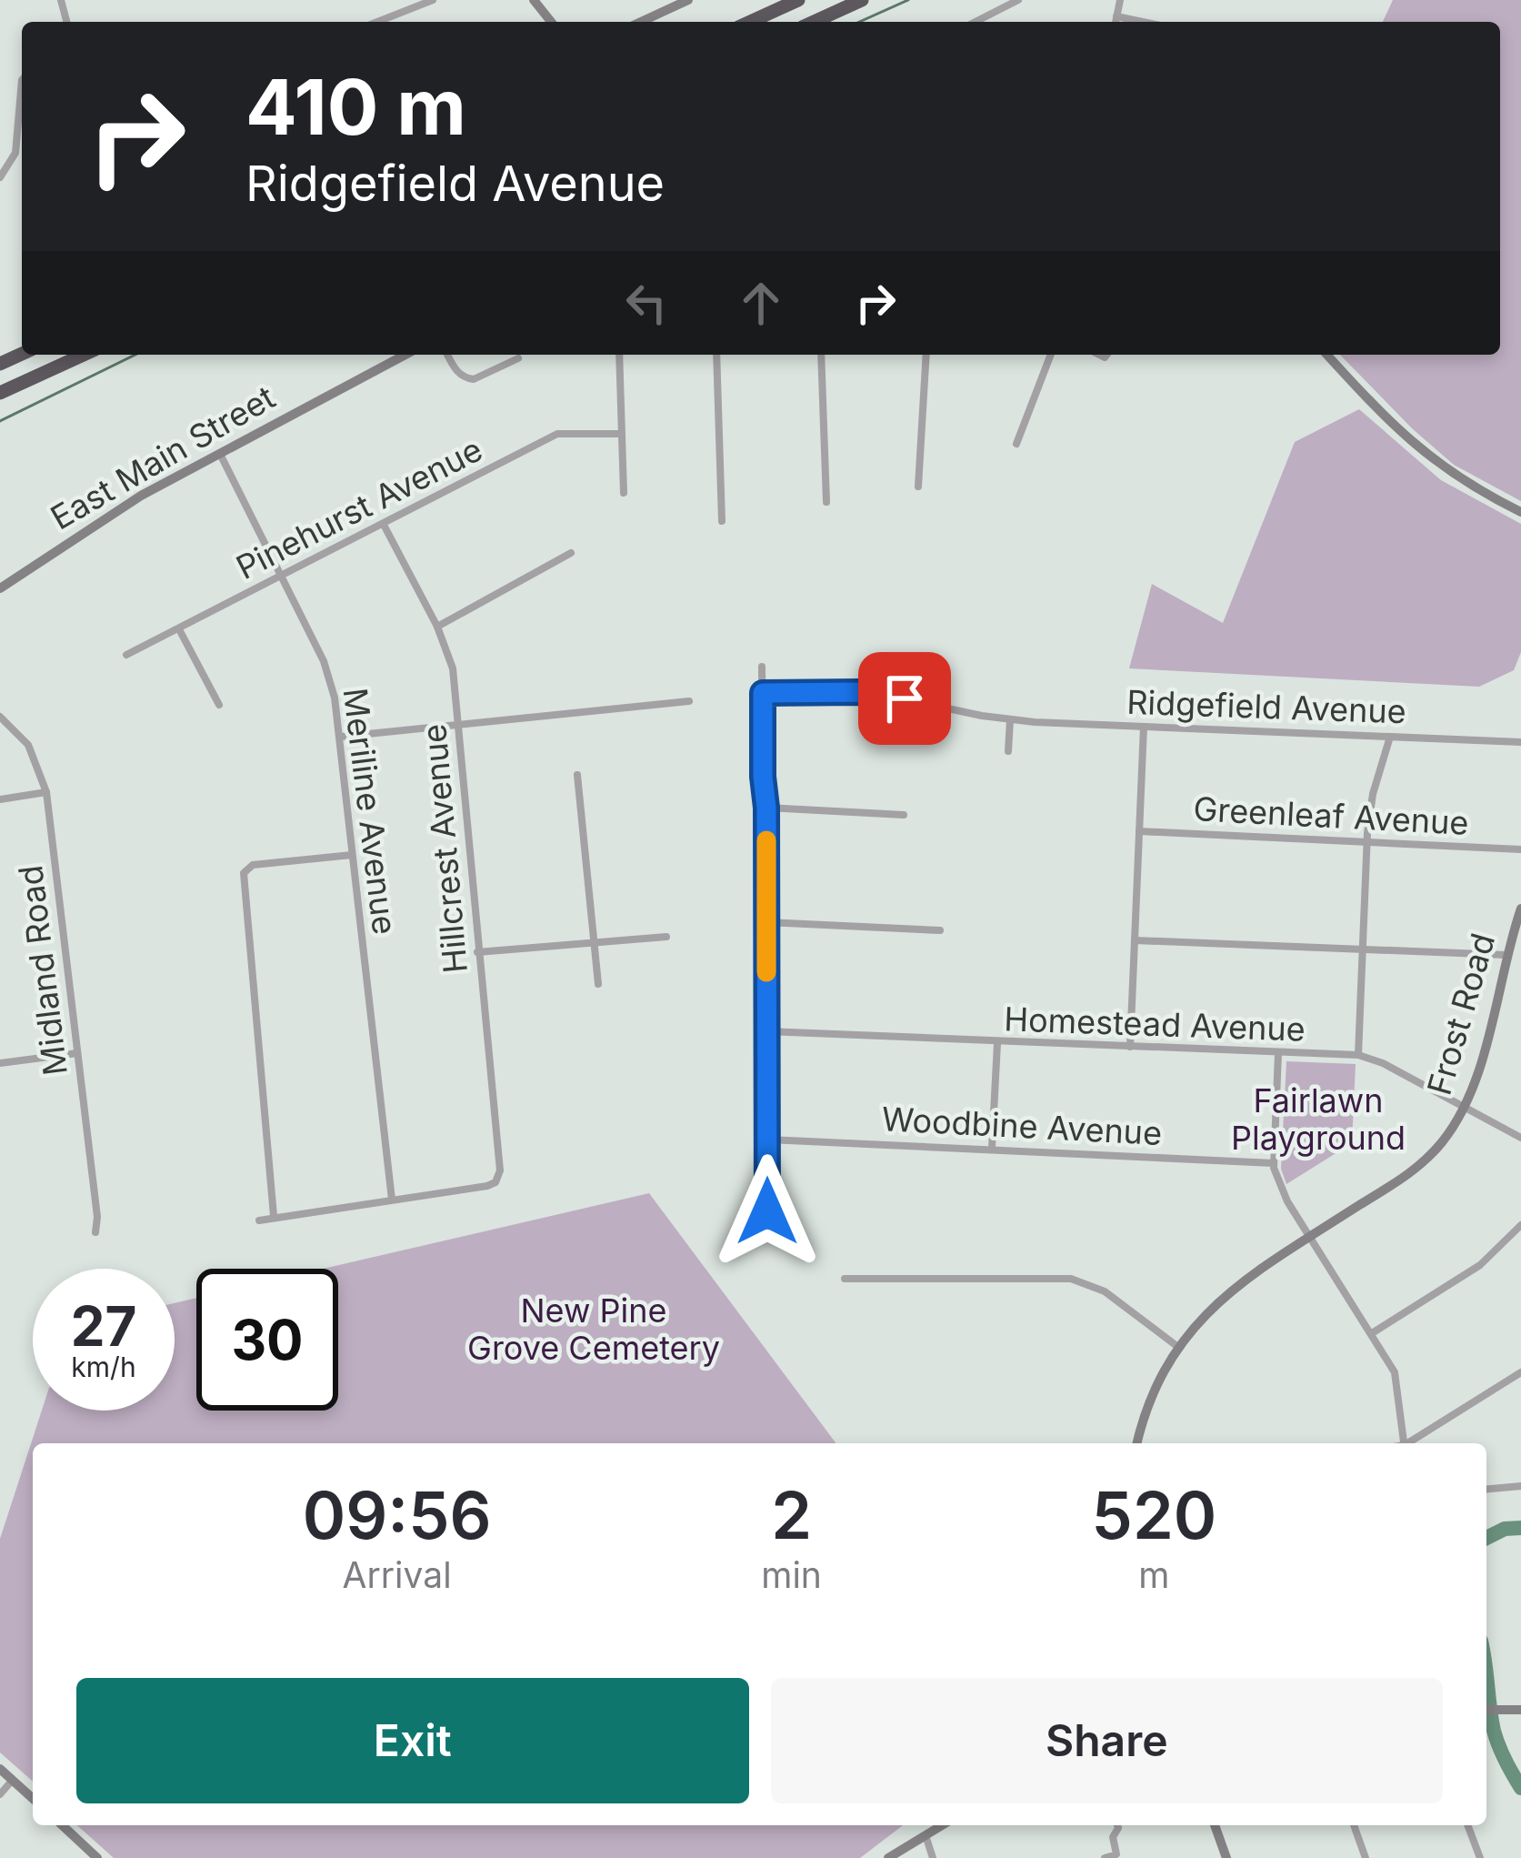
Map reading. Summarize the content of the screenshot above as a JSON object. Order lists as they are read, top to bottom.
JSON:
{
  "streets": {
    "main road": ["East Main Street", "Frost Road"],
    "street": [
      "Pinehurst Avenue",
      "Ridgefield Avenue",
      "Meriline Avenue",
      "Greenleaf Avenue",
      "Hillcrest Avenue",
      "Midland Road",
      "Homestead Avenue",
      "Woodbine Avenue"
    ]
  },
  "crossings": [
    ["East Main Street", "Meriline Avenue"],
    ["Pinehurst Avenue", "Meriline Avenue"],
    ["Pinehurst Avenue", "Hillcrest Avenue"],
    ["Meriline Avenue", "Hillcrest Avenue"],
    ["Frost Road", "Homestead Avenue"]
  ],
  "parks": ["Fairlawn Playground", "New Pine Grove Cemetery"],
  "page": {
    "turn": ["410 m", "Ridgefield Avenue"],
    "speed": "27 km/h",
    "limit": "30",
    "eta": [
      "09:56",
      "Arrival",
      "2",
      "min",
      "520",
      "m"
    ],
    "buttons": ["Exit", "Share"]
  }
}
